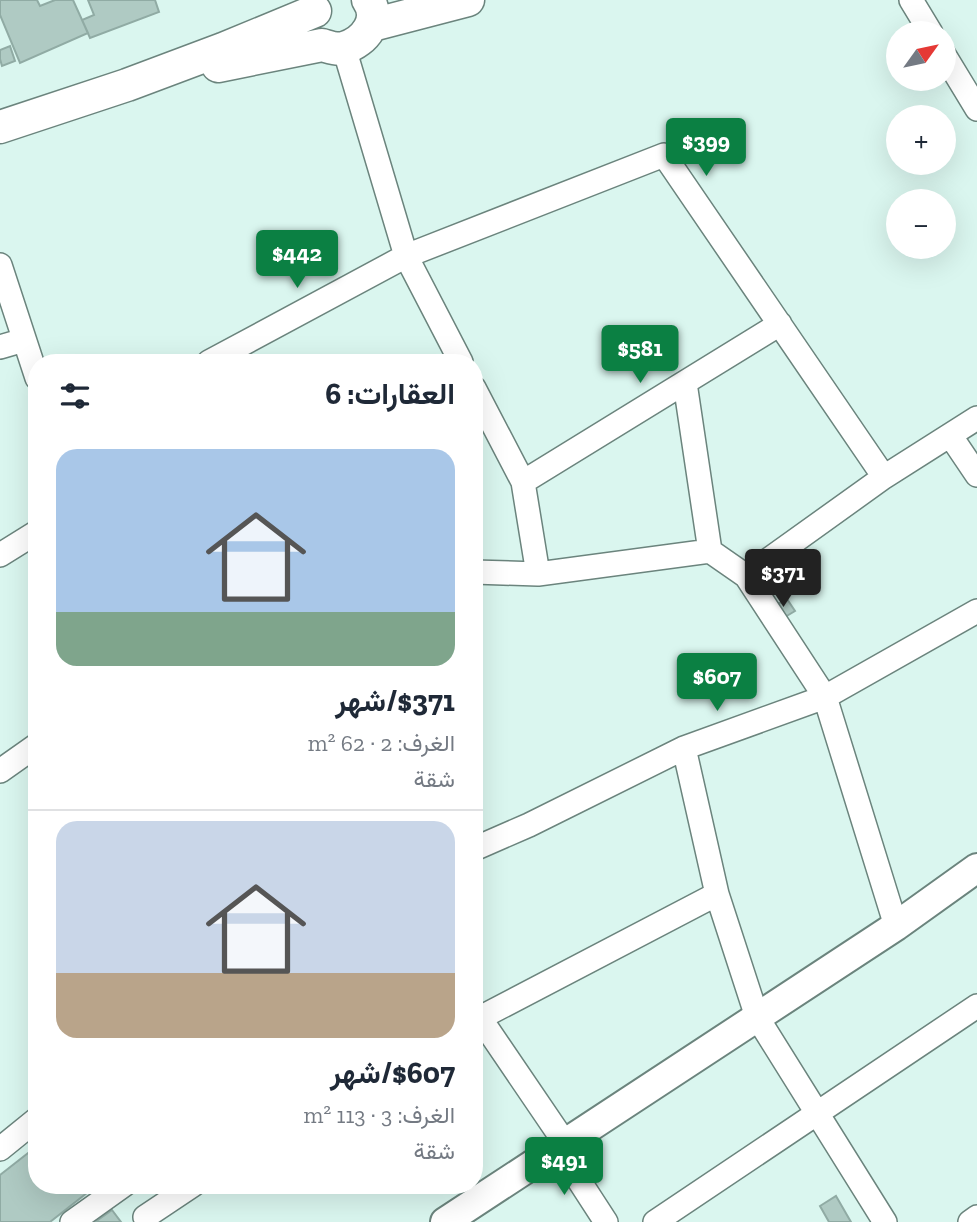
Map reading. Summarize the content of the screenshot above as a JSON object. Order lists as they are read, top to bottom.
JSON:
{
  "north": "top right",
  "page": {
    "map_buttons": ["+", "−"],
    "price": [
      "$399",
      "$442",
      "$581",
      "$371",
      "$607",
      "$491"
    ],
    "heading": "العقارات: 6",
    "list": [
      {
        "name": "$371/شهر",
        "note": "الغرف: 2 · 62 m² · شقة"
      },
      {
        "name": "$607/شهر",
        "note": "الغرف: 3 · 113 m² · شقة"
      }
    ]
  }
}
